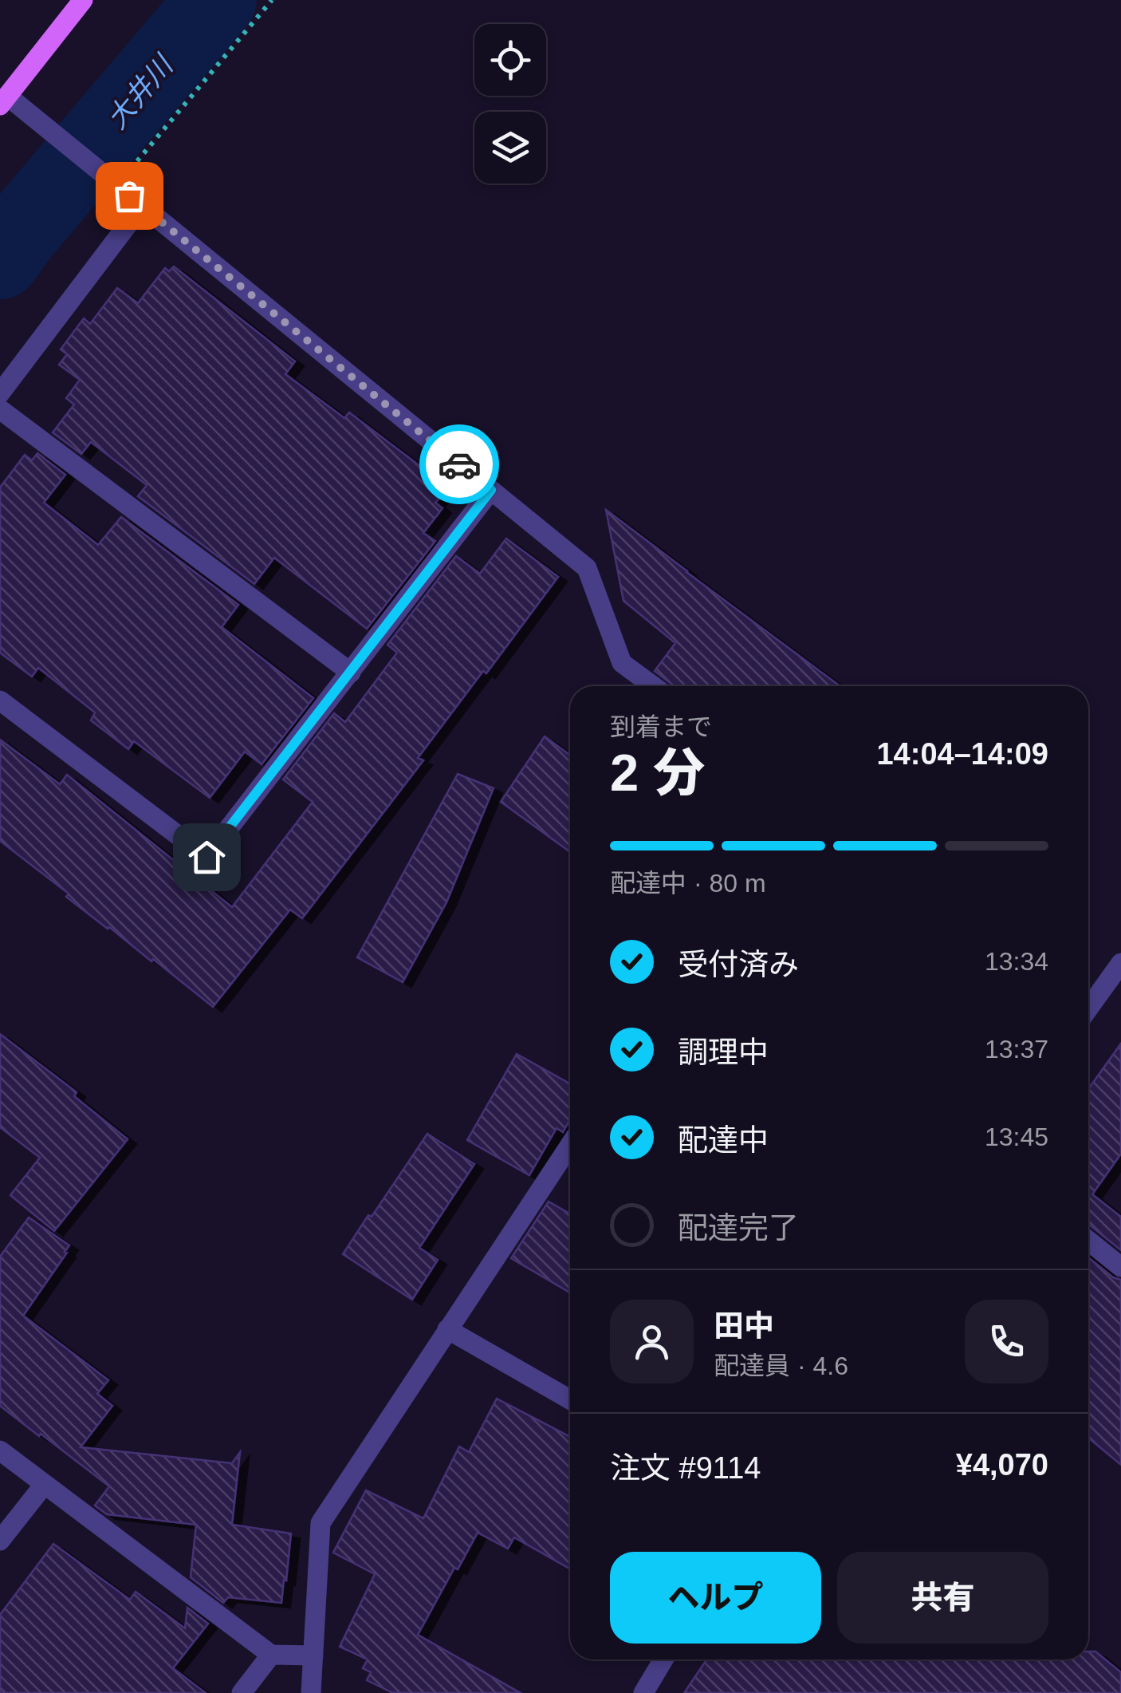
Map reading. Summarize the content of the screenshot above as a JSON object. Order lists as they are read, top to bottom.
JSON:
{
  "water": ["大井川"],
  "page": {
    "heading": ["2 分", "到着まで", "14:04–14:09"],
    "panel": [
      "田中",
      "配達員 · 4.6",
      "注文 #9114",
      "¥4,070"
    ],
    "bar": "配達中 · 80 m",
    "list": [
      ["受付済み", "13:34"],
      ["調理中", "13:37"],
      ["配達中", "13:45"],
      "配達完了"
    ],
    "buttons": ["ヘルプ", "共有"]
  }
}
